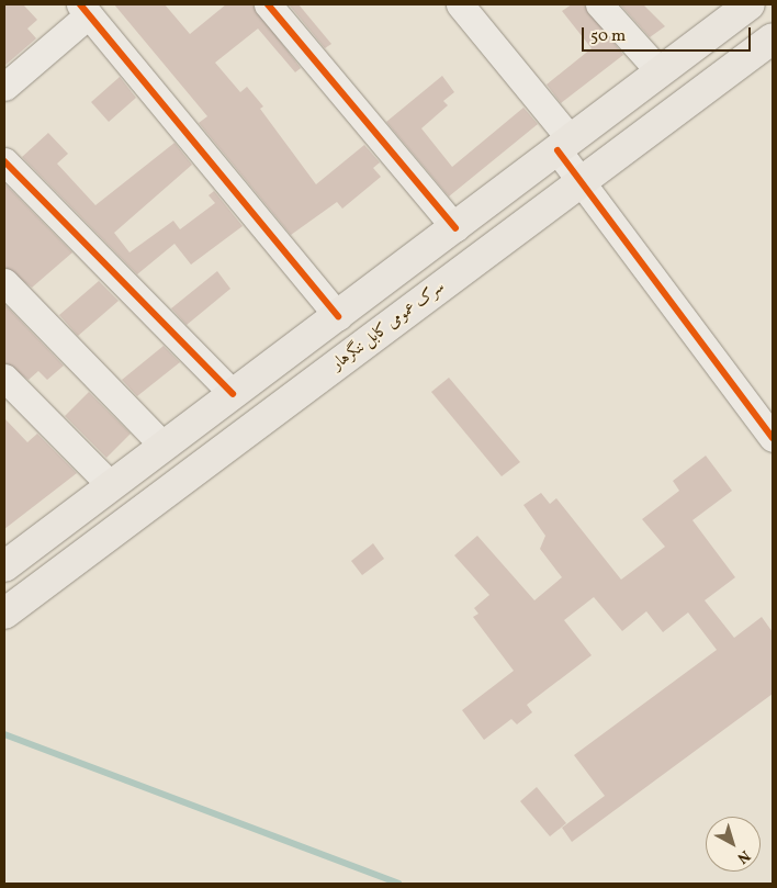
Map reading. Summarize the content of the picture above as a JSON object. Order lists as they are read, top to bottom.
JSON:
{
  "streets": {
    "highway": ["سرک عمومی کابل ننگرهار"]
  },
  "scale_bar": "50 m",
  "north": "bottom right"
}
